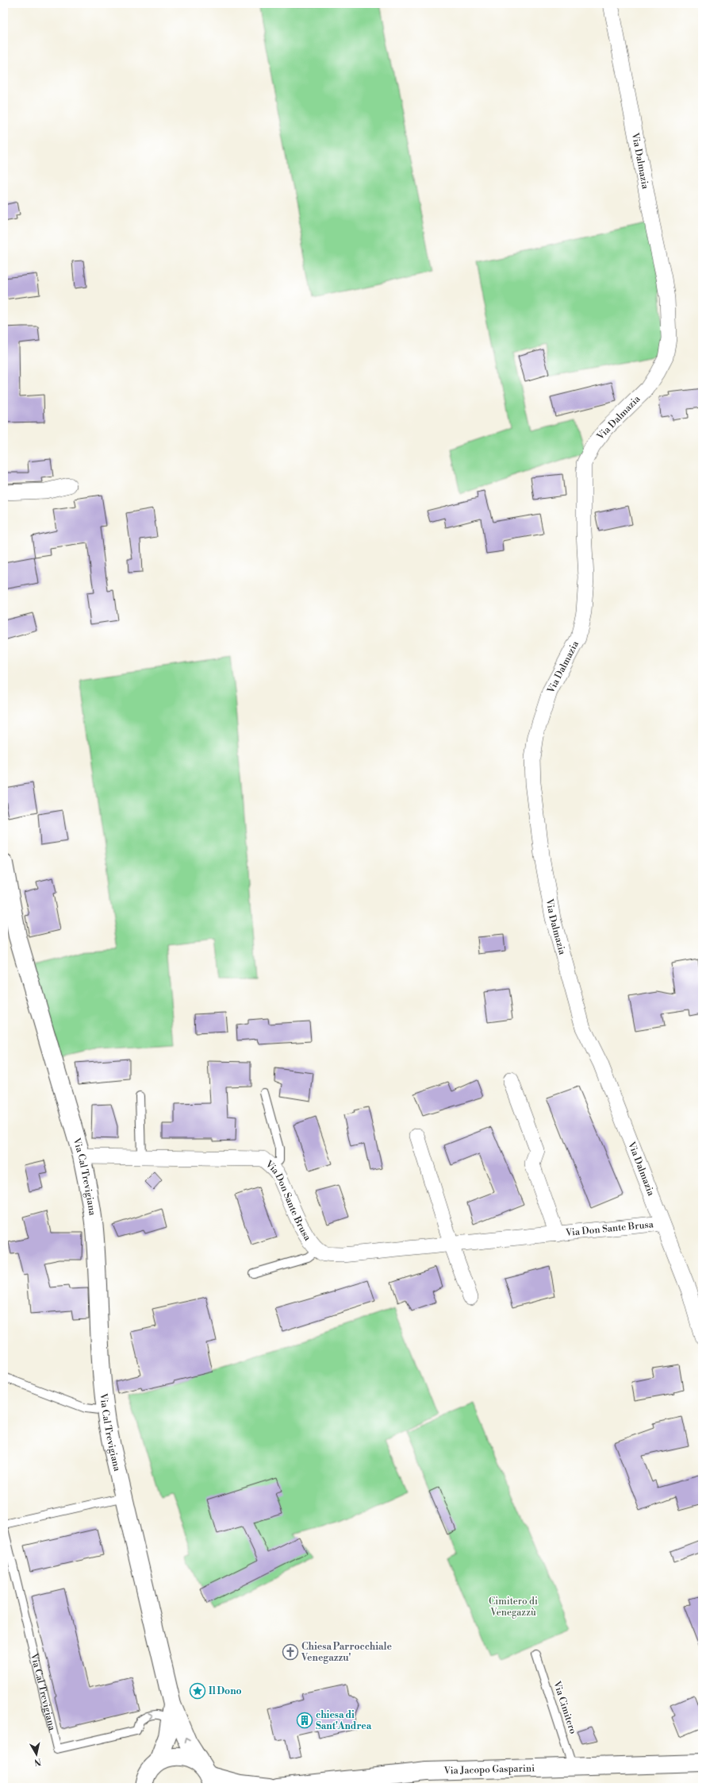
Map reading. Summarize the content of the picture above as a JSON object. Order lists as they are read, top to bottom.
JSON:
{
  "streets": {
    "street": [
      "Via Dalmazia",
      "Via Cal Trevigiana",
      "Via Don Sante Brusa",
      "Via Jacopo Gasparini"
    ],
    "lane": ["Via Cimitero"]
  },
  "crossings": [
    ["Via Dalmazia", "Via Don Sante Brusa"],
    ["Via Cal Trevigiana", "Via Don Sante Brusa"],
    ["Via Cimitero", "Via Jacopo Gasparini"]
  ],
  "parks": ["Cimitero di Venegazzù"],
  "places": {
    "church": ["Chiesa Parrocchiale Venegazzu'"],
    "place": ["Il Dono"],
    "building": ["chiesa di Sant'Andrea"]
  },
  "north": "bottom"
}
